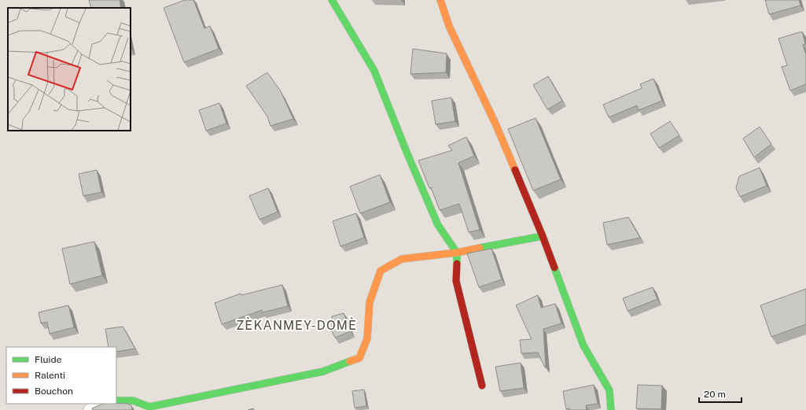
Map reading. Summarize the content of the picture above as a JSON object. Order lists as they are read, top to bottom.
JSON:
{
  "districts": ["ZÈKANMEY-DOMÈ"],
  "legend": ["Fluide", "Ralenti", "Bouchon"],
  "scale_bar": "20 m"
}
